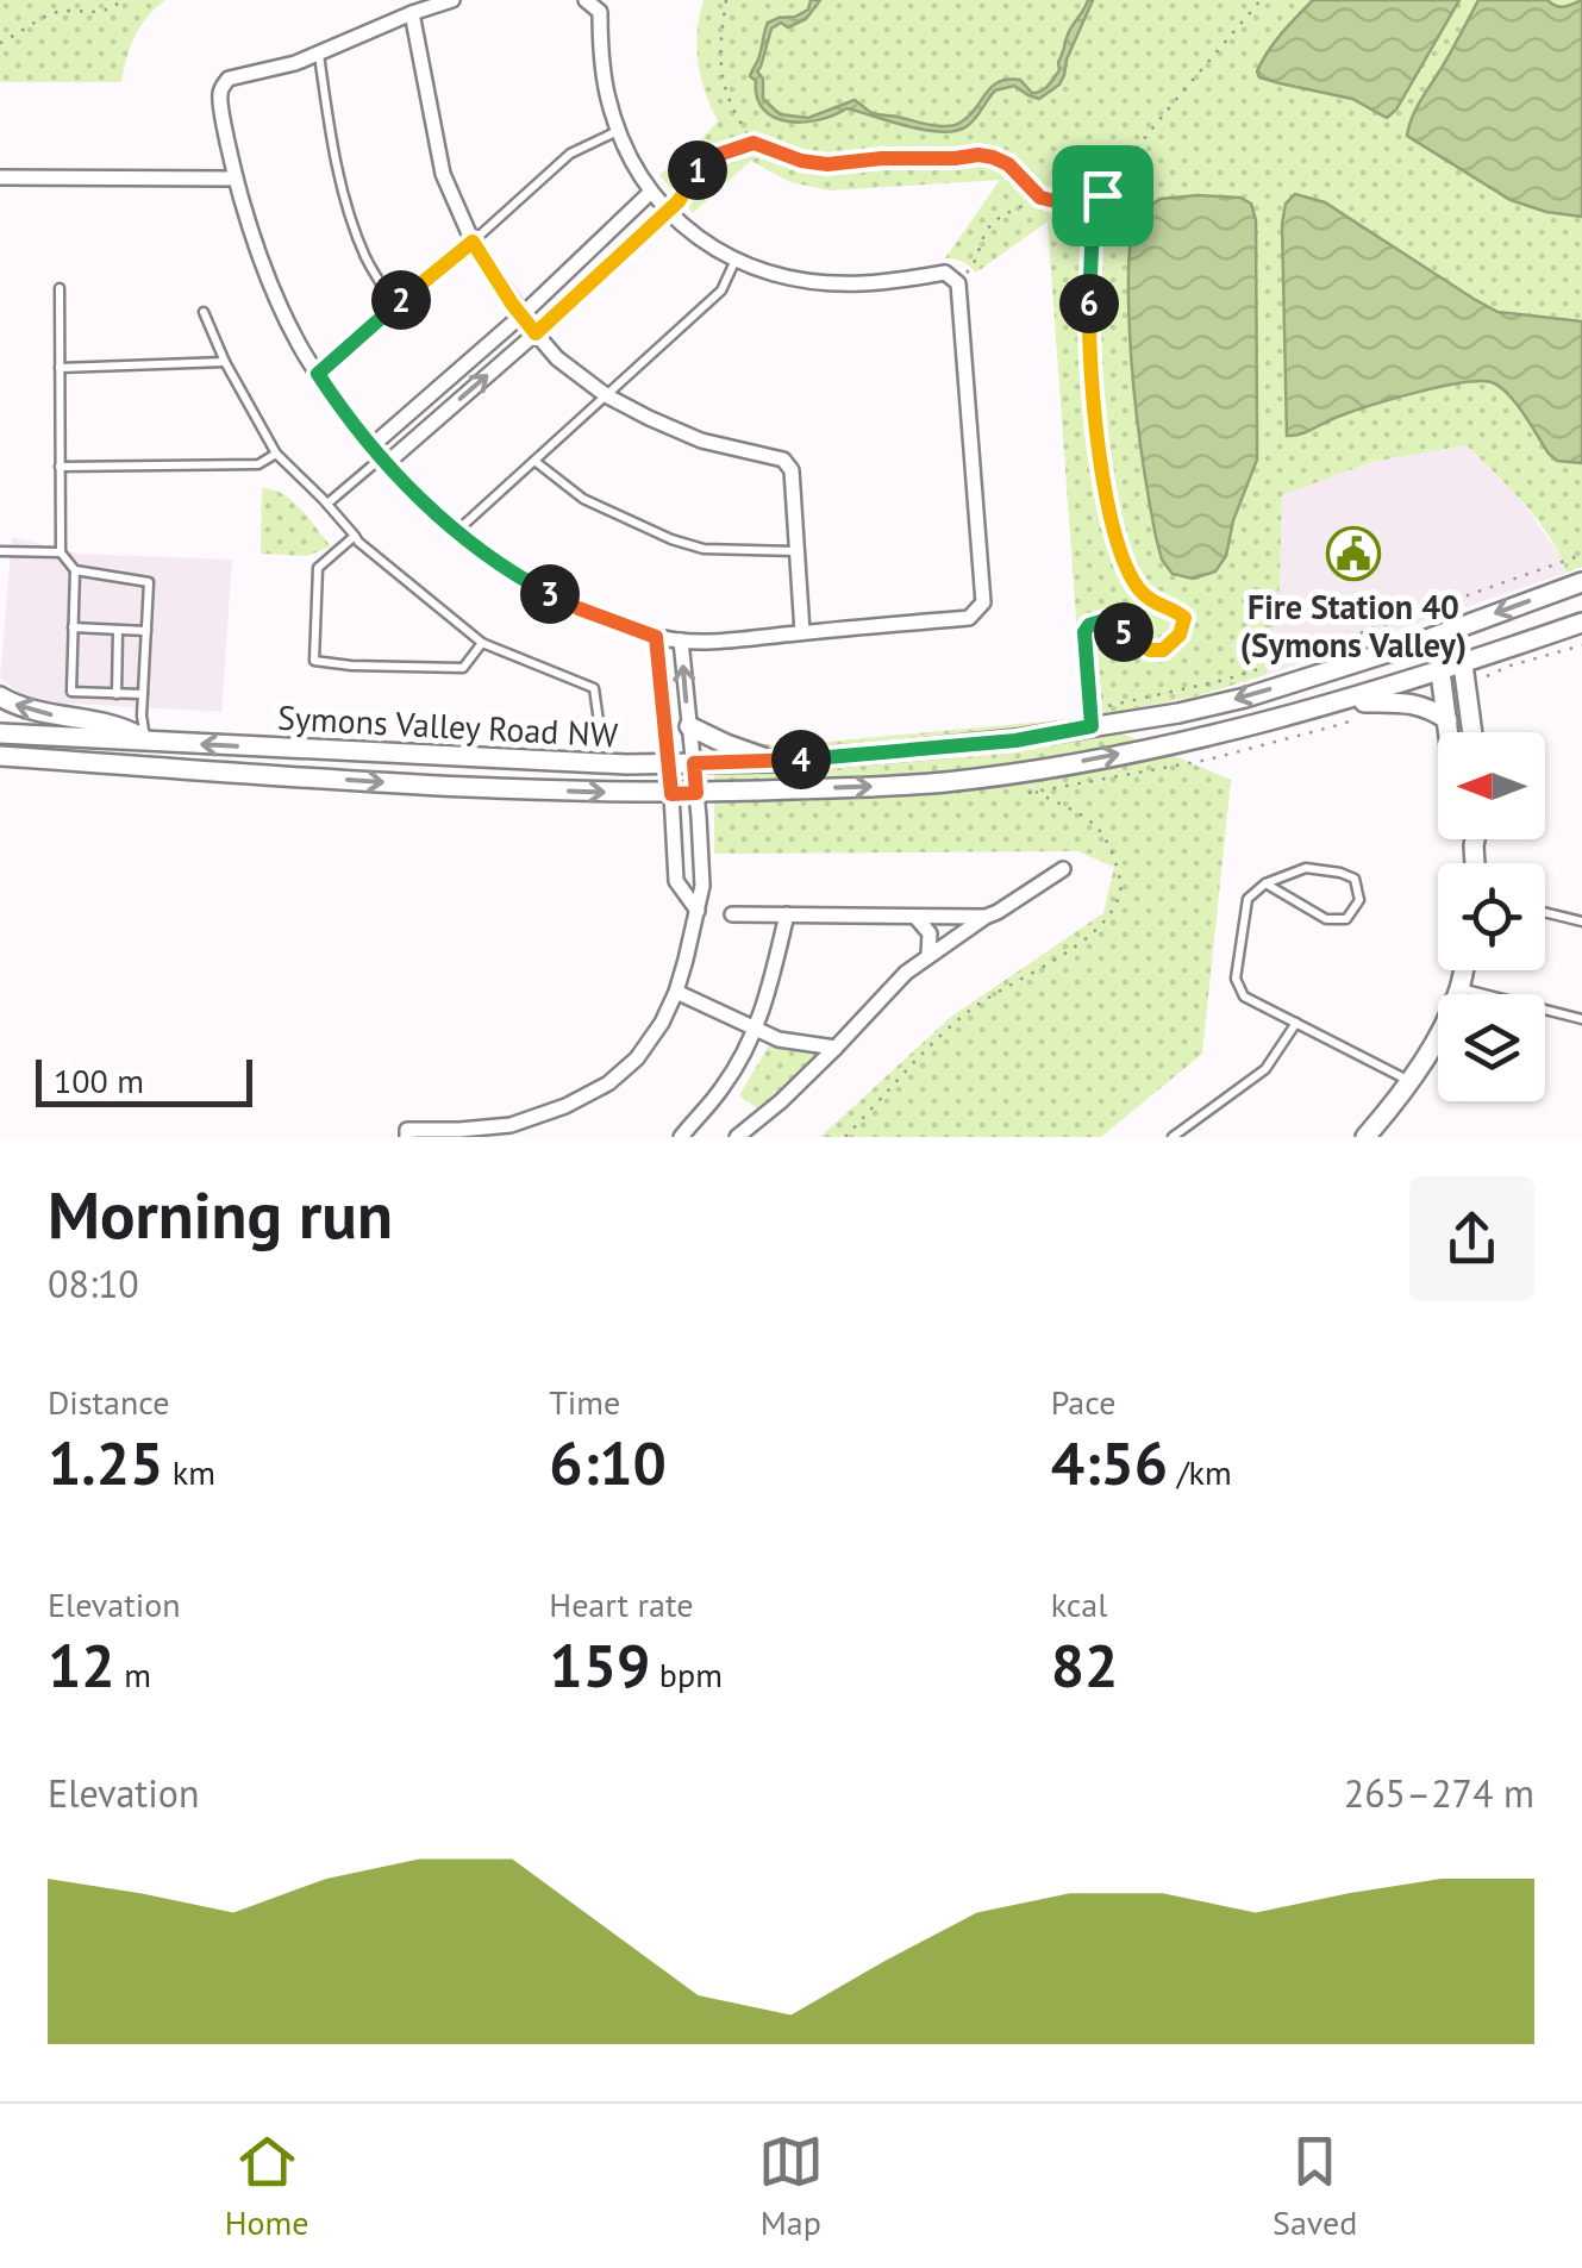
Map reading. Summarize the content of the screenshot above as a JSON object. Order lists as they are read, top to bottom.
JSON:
{
  "streets": {
    "main road": ["Symons Valley Road NW"]
  },
  "places": {
    "public building": ["Fire Station 40 (Symons Valley)"]
  },
  "scale_bar": "100 m",
  "north": "left",
  "page": {
    "pins": [
      "1",
      "2",
      "6",
      "3",
      "5",
      "4"
    ],
    "scale": "100 m",
    "heading": ["Morning run", "08:10"],
    "stats": [
      ["Distance", "1.25 km"],
      ["Time", "6:10"],
      ["Pace", "4:56 /km"],
      ["Elevation", "12 m"],
      ["Heart rate", "159 bpm"],
      ["kcal", "82"]
    ],
    "chart": ["Elevation", "265–274 m"],
    "tabs": ["Home", "Map", "Saved"]
  }
}
